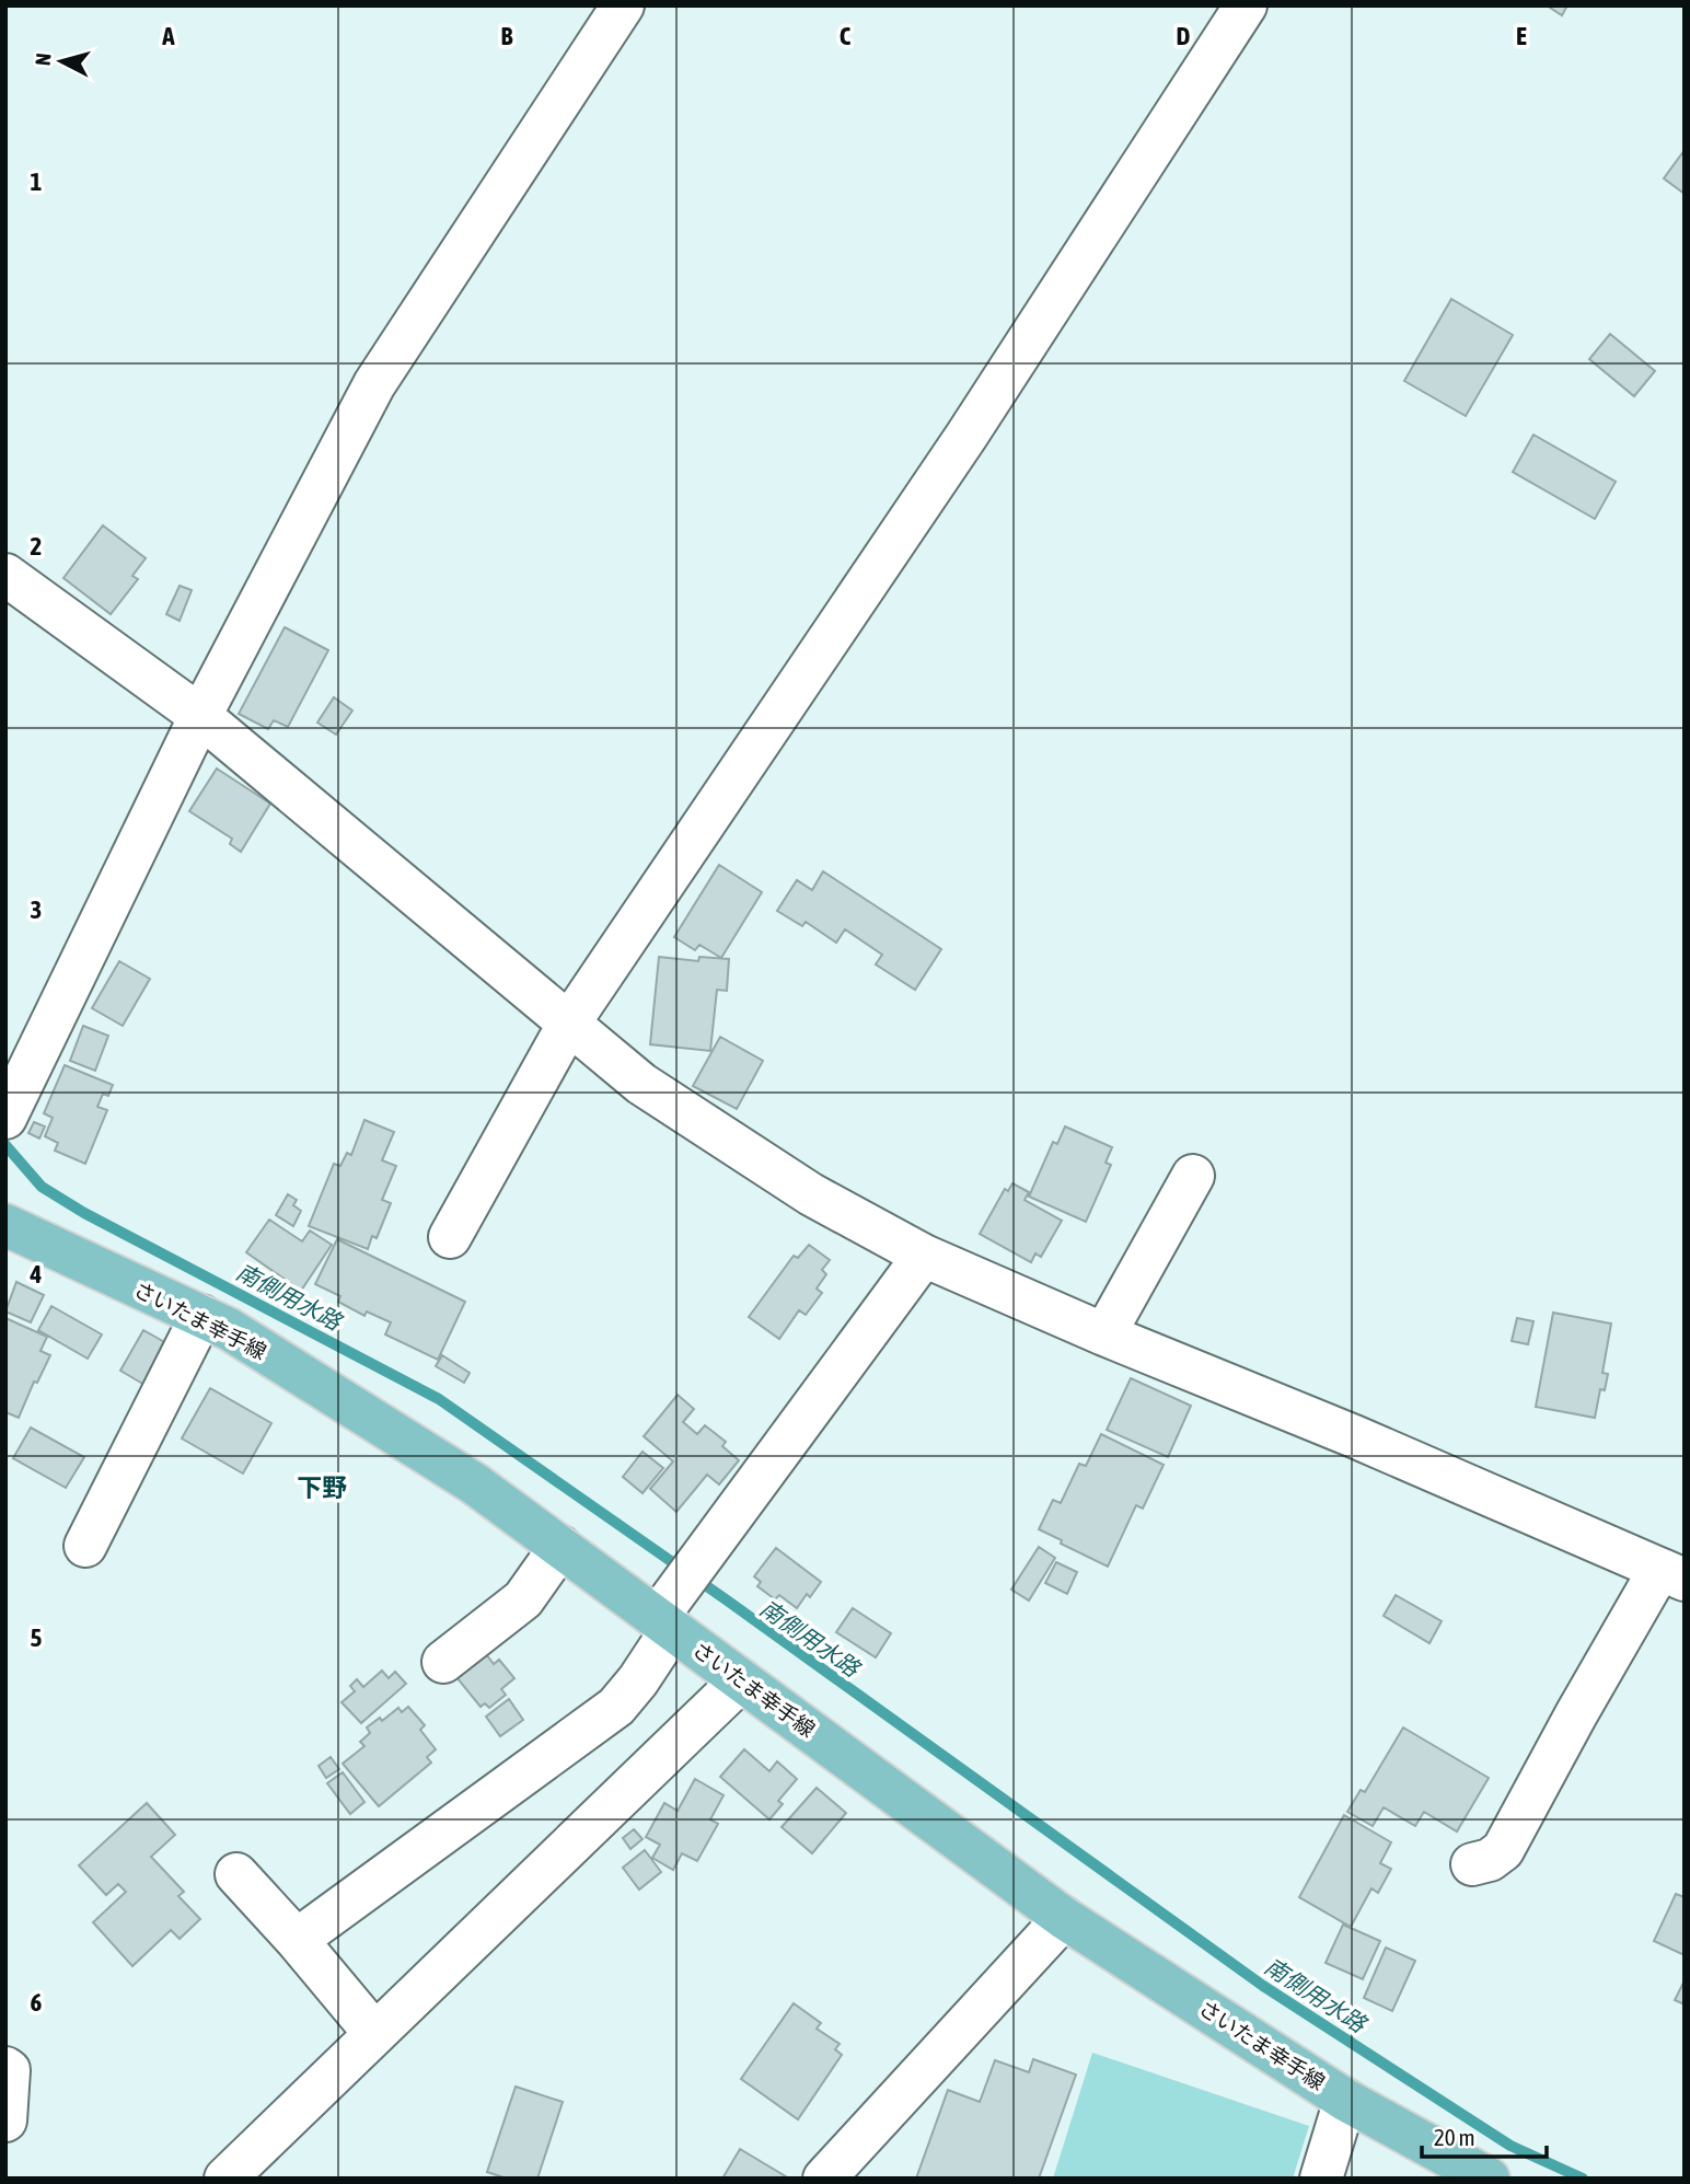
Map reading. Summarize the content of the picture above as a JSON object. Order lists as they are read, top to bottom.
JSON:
{
  "streets": {
    "main road": ["さいたま幸手線"]
  },
  "districts": ["下野"],
  "water": ["南側用水路"],
  "scale_bar": "20 m",
  "north": "left",
  "grid": {
    "columns": [
      "A",
      "B",
      "C",
      "D",
      "E"
    ],
    "rows": [
      "1",
      "2",
      "3",
      "4",
      "5",
      "6"
    ]
  }
}
